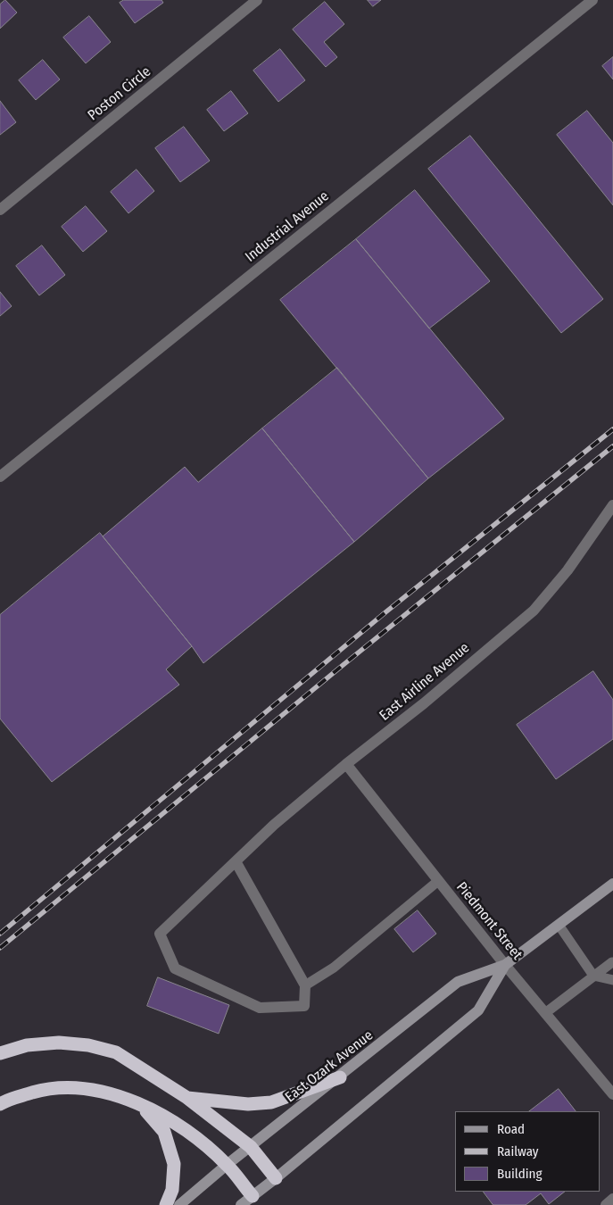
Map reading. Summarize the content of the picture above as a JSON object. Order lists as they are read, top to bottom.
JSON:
{
  "streets": {
    "main road": ["East Ozark Avenue"],
    "street": [
      "Poston Circle",
      "Industrial Avenue",
      "East Airline Avenue",
      "Piedmont Street"
    ]
  },
  "crossings": [
    ["East Airline Avenue", "Piedmont Street"],
    ["Piedmont Street", "East Ozark Avenue"]
  ],
  "legend": ["Road", "Railway", "Building"]
}
